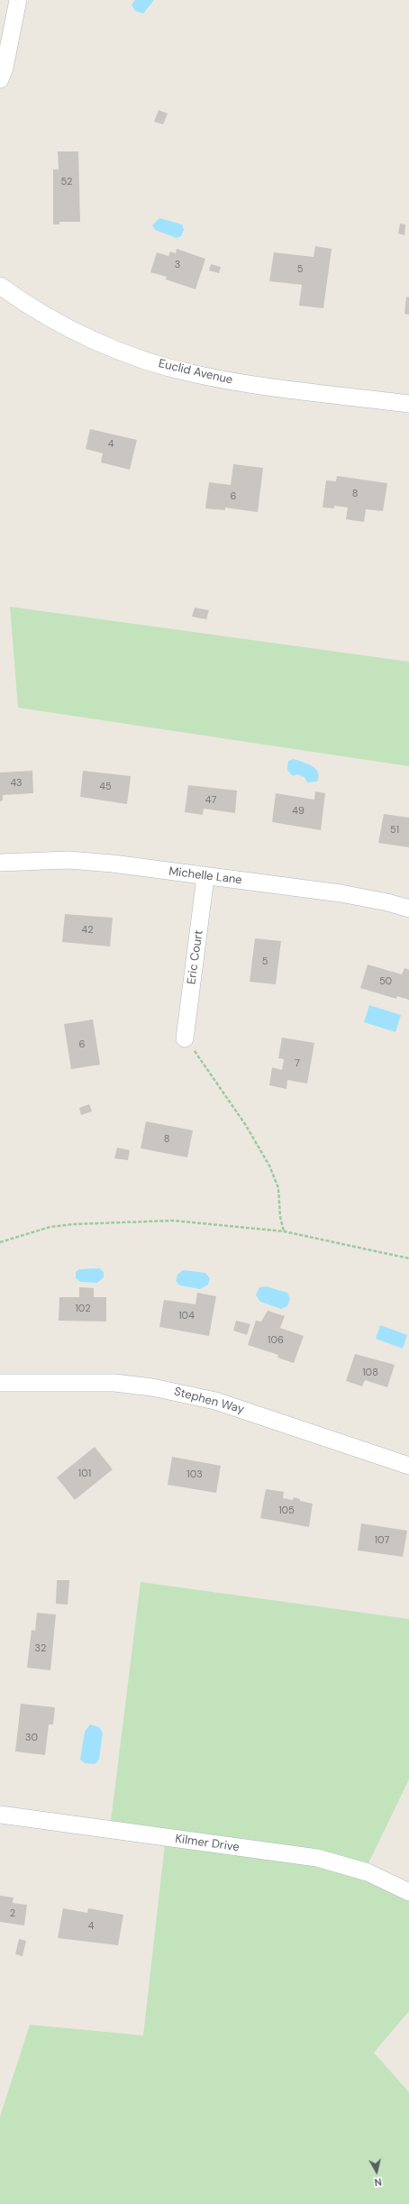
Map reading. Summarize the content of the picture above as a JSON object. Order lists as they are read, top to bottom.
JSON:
{
  "streets": {
    "street": [
      "Euclid Avenue",
      "Michelle Lane",
      "Eric Court",
      "Stephen Way",
      "Kilmer Drive"
    ]
  },
  "crossings": [
    ["Michelle Lane", "Eric Court"]
  ],
  "house_numbers": [
    "52",
    "3",
    "5",
    "4",
    "8",
    "6",
    "43",
    "45",
    "47",
    "49",
    "51",
    "42",
    "5",
    "50",
    "6",
    "7",
    "8",
    "102",
    "104",
    "106",
    "108",
    "101",
    "103",
    "105",
    "107",
    "32",
    "30",
    "2",
    "4"
  ],
  "north": "bottom"
}
